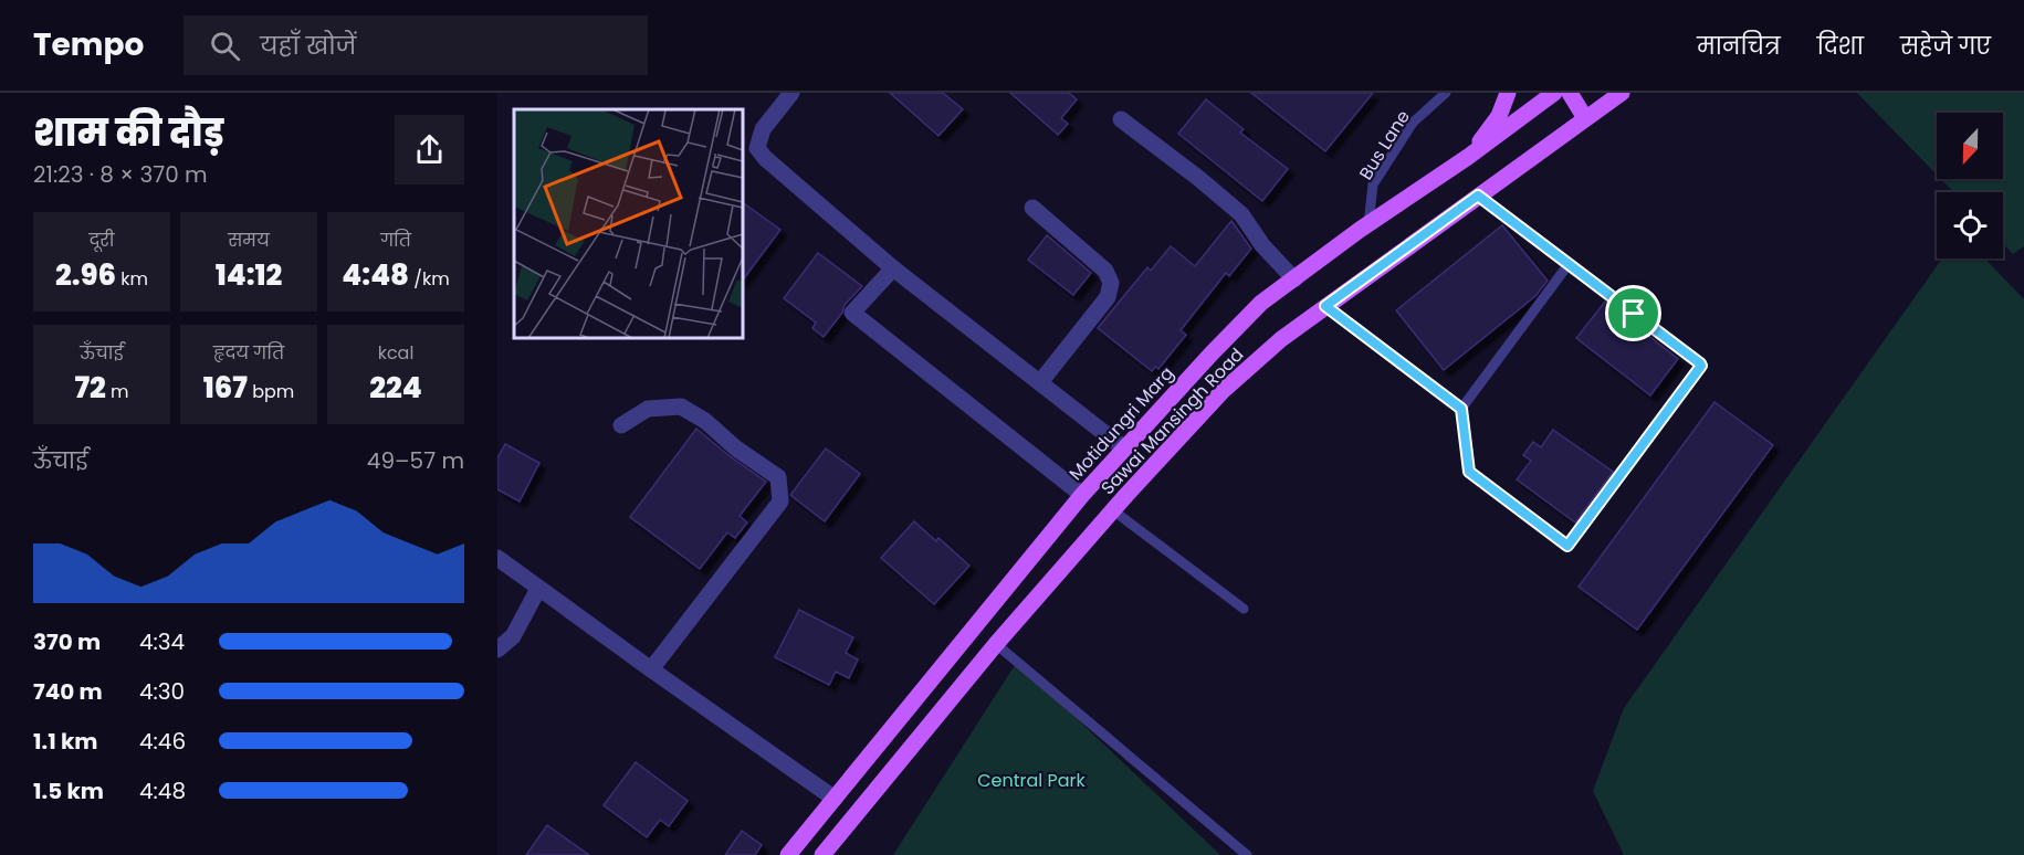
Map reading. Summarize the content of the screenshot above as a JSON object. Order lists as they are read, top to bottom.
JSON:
{
  "streets": {
    "main road": ["Sawai Mansingh Road", "Motidungri Marg"],
    "lane": ["Bus Lane"]
  },
  "crossings": [
    ["Bus Lane", "Motidungri Marg"]
  ],
  "parks": ["Central Park"],
  "north": "bottom",
  "page": {
    "header": "Tempo",
    "search": "यहाँ खोजें",
    "nav": ["मानचित्र", "दिशा", "सहेजे गए"],
    "heading": ["शाम की दौड़", "21:23 · 8 × 370 m"],
    "stats": [
      ["दूरी", "2.96 km"],
      ["समय", "14:12"],
      ["गति", "4:48 /km"],
      ["ऊँचाई", "72 m"],
      ["हृदय गति", "167 bpm"],
      ["kcal", "224"]
    ],
    "chart": ["ऊँचाई", "49–57 m"],
    "list": [
      {
        "name": "370 m",
        "note": "4:34"
      },
      {
        "name": "740 m",
        "note": "4:30"
      },
      {
        "name": "1.1 km",
        "note": "4:46"
      },
      {
        "name": "1.5 km",
        "note": "4:48"
      }
    ]
  }
}
